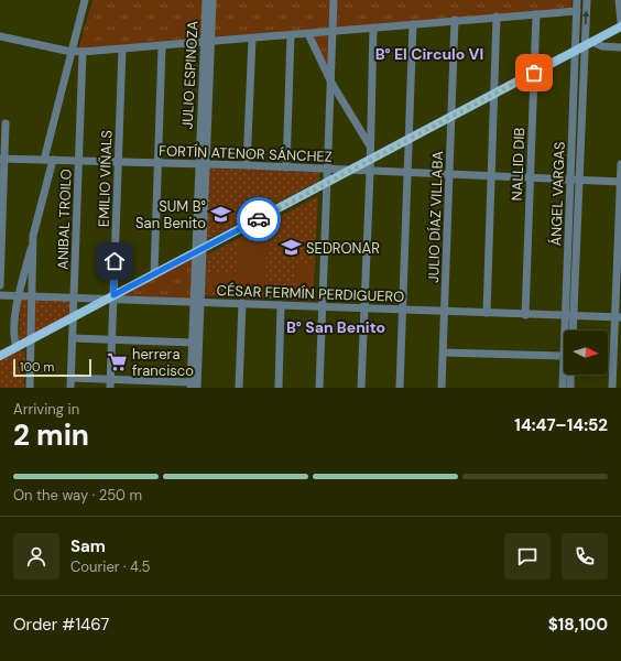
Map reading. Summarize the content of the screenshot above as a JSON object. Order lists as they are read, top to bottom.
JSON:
{
  "streets": {
    "street": [
      "JULIO ESPINOZA",
      "FORTÍN ATENOR SÁNCHEZ",
      "NALLID DIB",
      "EMILIO VIÑALS",
      "ÁNGEL VARGAS",
      "JULIO DÍAZ VILLABA",
      "ANIBAL TROILO",
      "CÉSAR FERMÍN PERDIGUERO"
    ]
  },
  "crossings": [
    ["JULIO ESPINOZA", "FORTÍN ATENOR SÁNCHEZ"],
    ["JULIO ESPINOZA", "CÉSAR FERMÍN PERDIGUERO"],
    ["FORTÍN ATENOR SÁNCHEZ", "NALLID DIB"],
    ["FORTÍN ATENOR SÁNCHEZ", "EMILIO VIÑALS"],
    ["FORTÍN ATENOR SÁNCHEZ", "ÁNGEL VARGAS"],
    ["FORTÍN ATENOR SÁNCHEZ", "JULIO DÍAZ VILLABA"],
    ["FORTÍN ATENOR SÁNCHEZ", "ANIBAL TROILO"],
    ["NALLID DIB", "CÉSAR FERMÍN PERDIGUERO"],
    ["EMILIO VIÑALS", "CÉSAR FERMÍN PERDIGUERO"],
    ["ÁNGEL VARGAS", "CÉSAR FERMÍN PERDIGUERO"],
    ["JULIO DÍAZ VILLABA", "CÉSAR FERMÍN PERDIGUERO"],
    ["ANIBAL TROILO", "CÉSAR FERMÍN PERDIGUERO"]
  ],
  "districts": ["B° El Circulo VI", "B° San Benito"],
  "places": {
    "school or university": ["SUM B° San Benito", "SEDRONAR"],
    "supermarket": ["herrera francisco"]
  },
  "scale_bar": "100 m",
  "north": "right",
  "page": {
    "scale": "100 m",
    "heading": ["2 min", "Arriving in", "14:47–14:52"],
    "panel": [
      "Sam",
      "Courier · 4.5",
      "Order #1467",
      "$18,100"
    ],
    "bar": "On the way · 250 m"
  }
}
